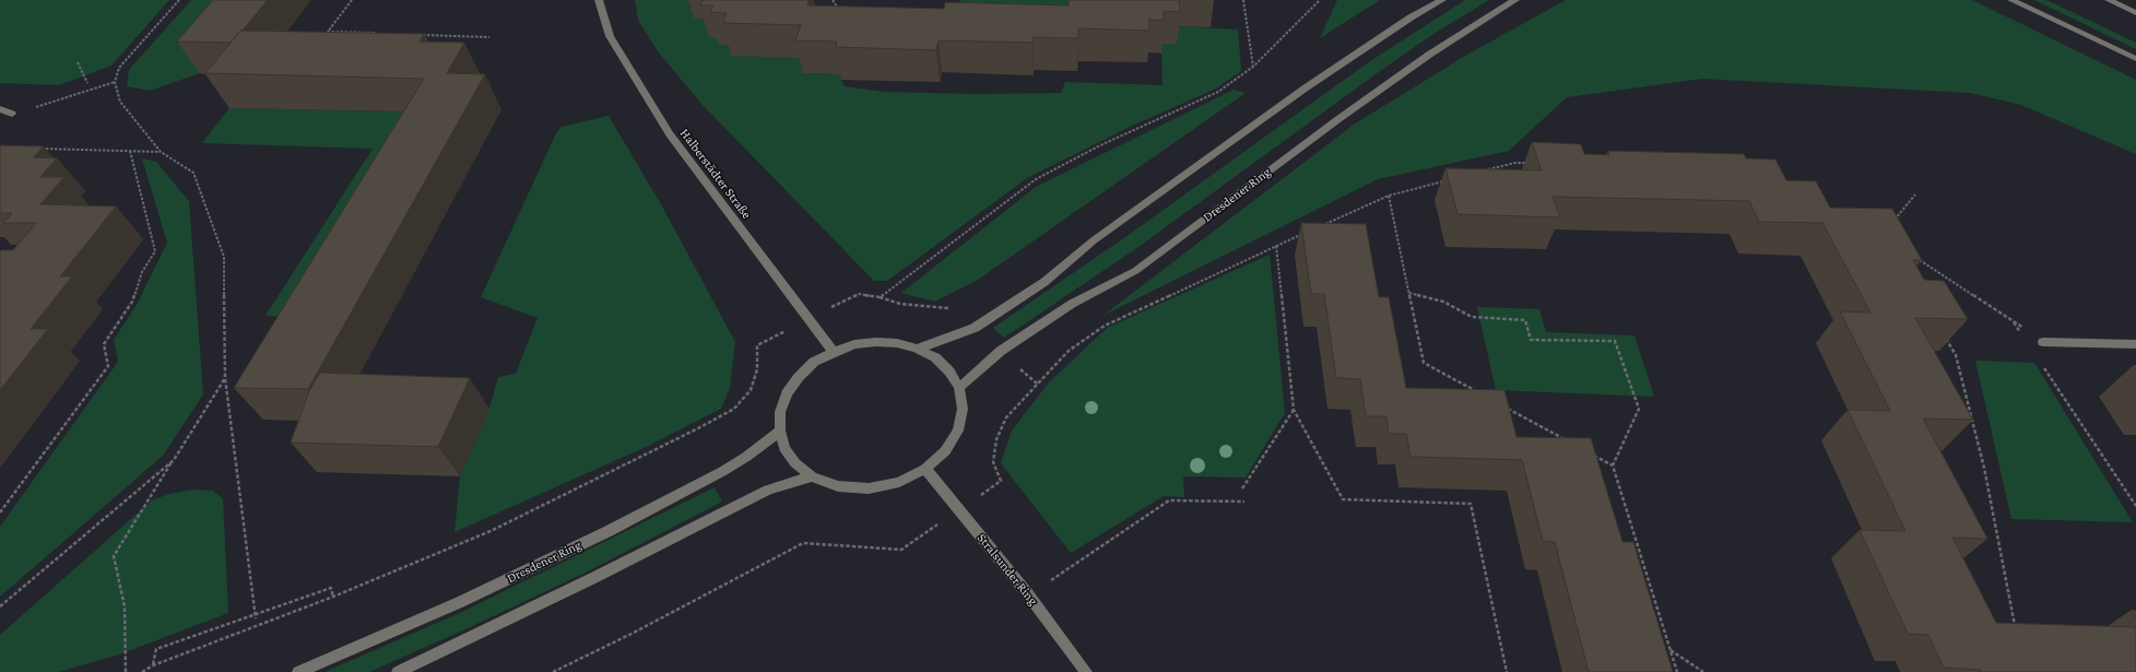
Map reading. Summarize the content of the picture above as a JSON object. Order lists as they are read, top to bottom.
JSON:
{
  "streets": {
    "street": ["Halberstädter Straße", "Dresdener Ring", "Stralsunder Ring"]
  }
}
